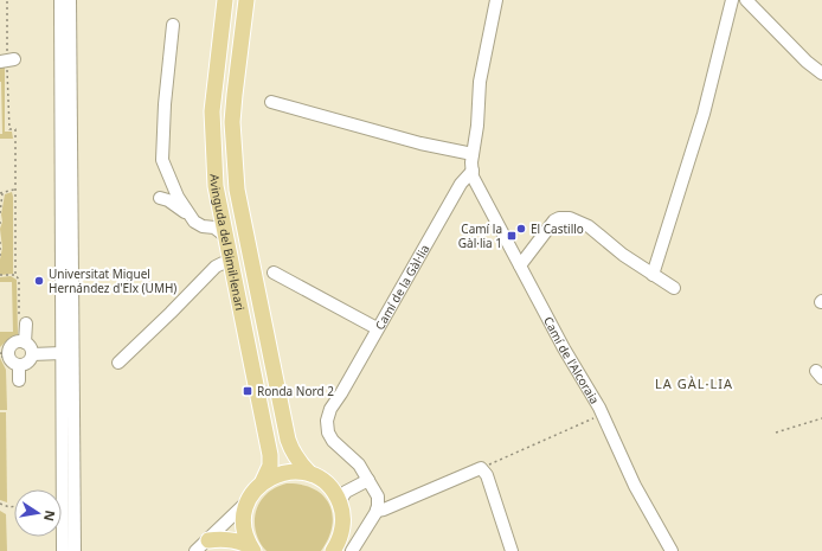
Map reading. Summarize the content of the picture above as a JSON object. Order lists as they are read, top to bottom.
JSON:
{
  "streets": {
    "main road": ["Avinguda del Bimil·lenari"],
    "street": ["Camí de la Gàl·lia", "Camí de l'Alcoraia"]
  },
  "crossings": [
    ["Camí de la Gàl·lia", "Camí de l'Alcoraia"]
  ],
  "districts": ["LA GÀL·LIA"],
  "places": {
    "other": ["El Castillo", "Universitat Miguel Hernández d'Elx (UMH)"],
    "transit": ["Camí la Gàl·lia 1", "Ronda Nord 2"]
  },
  "north": "right"
}
